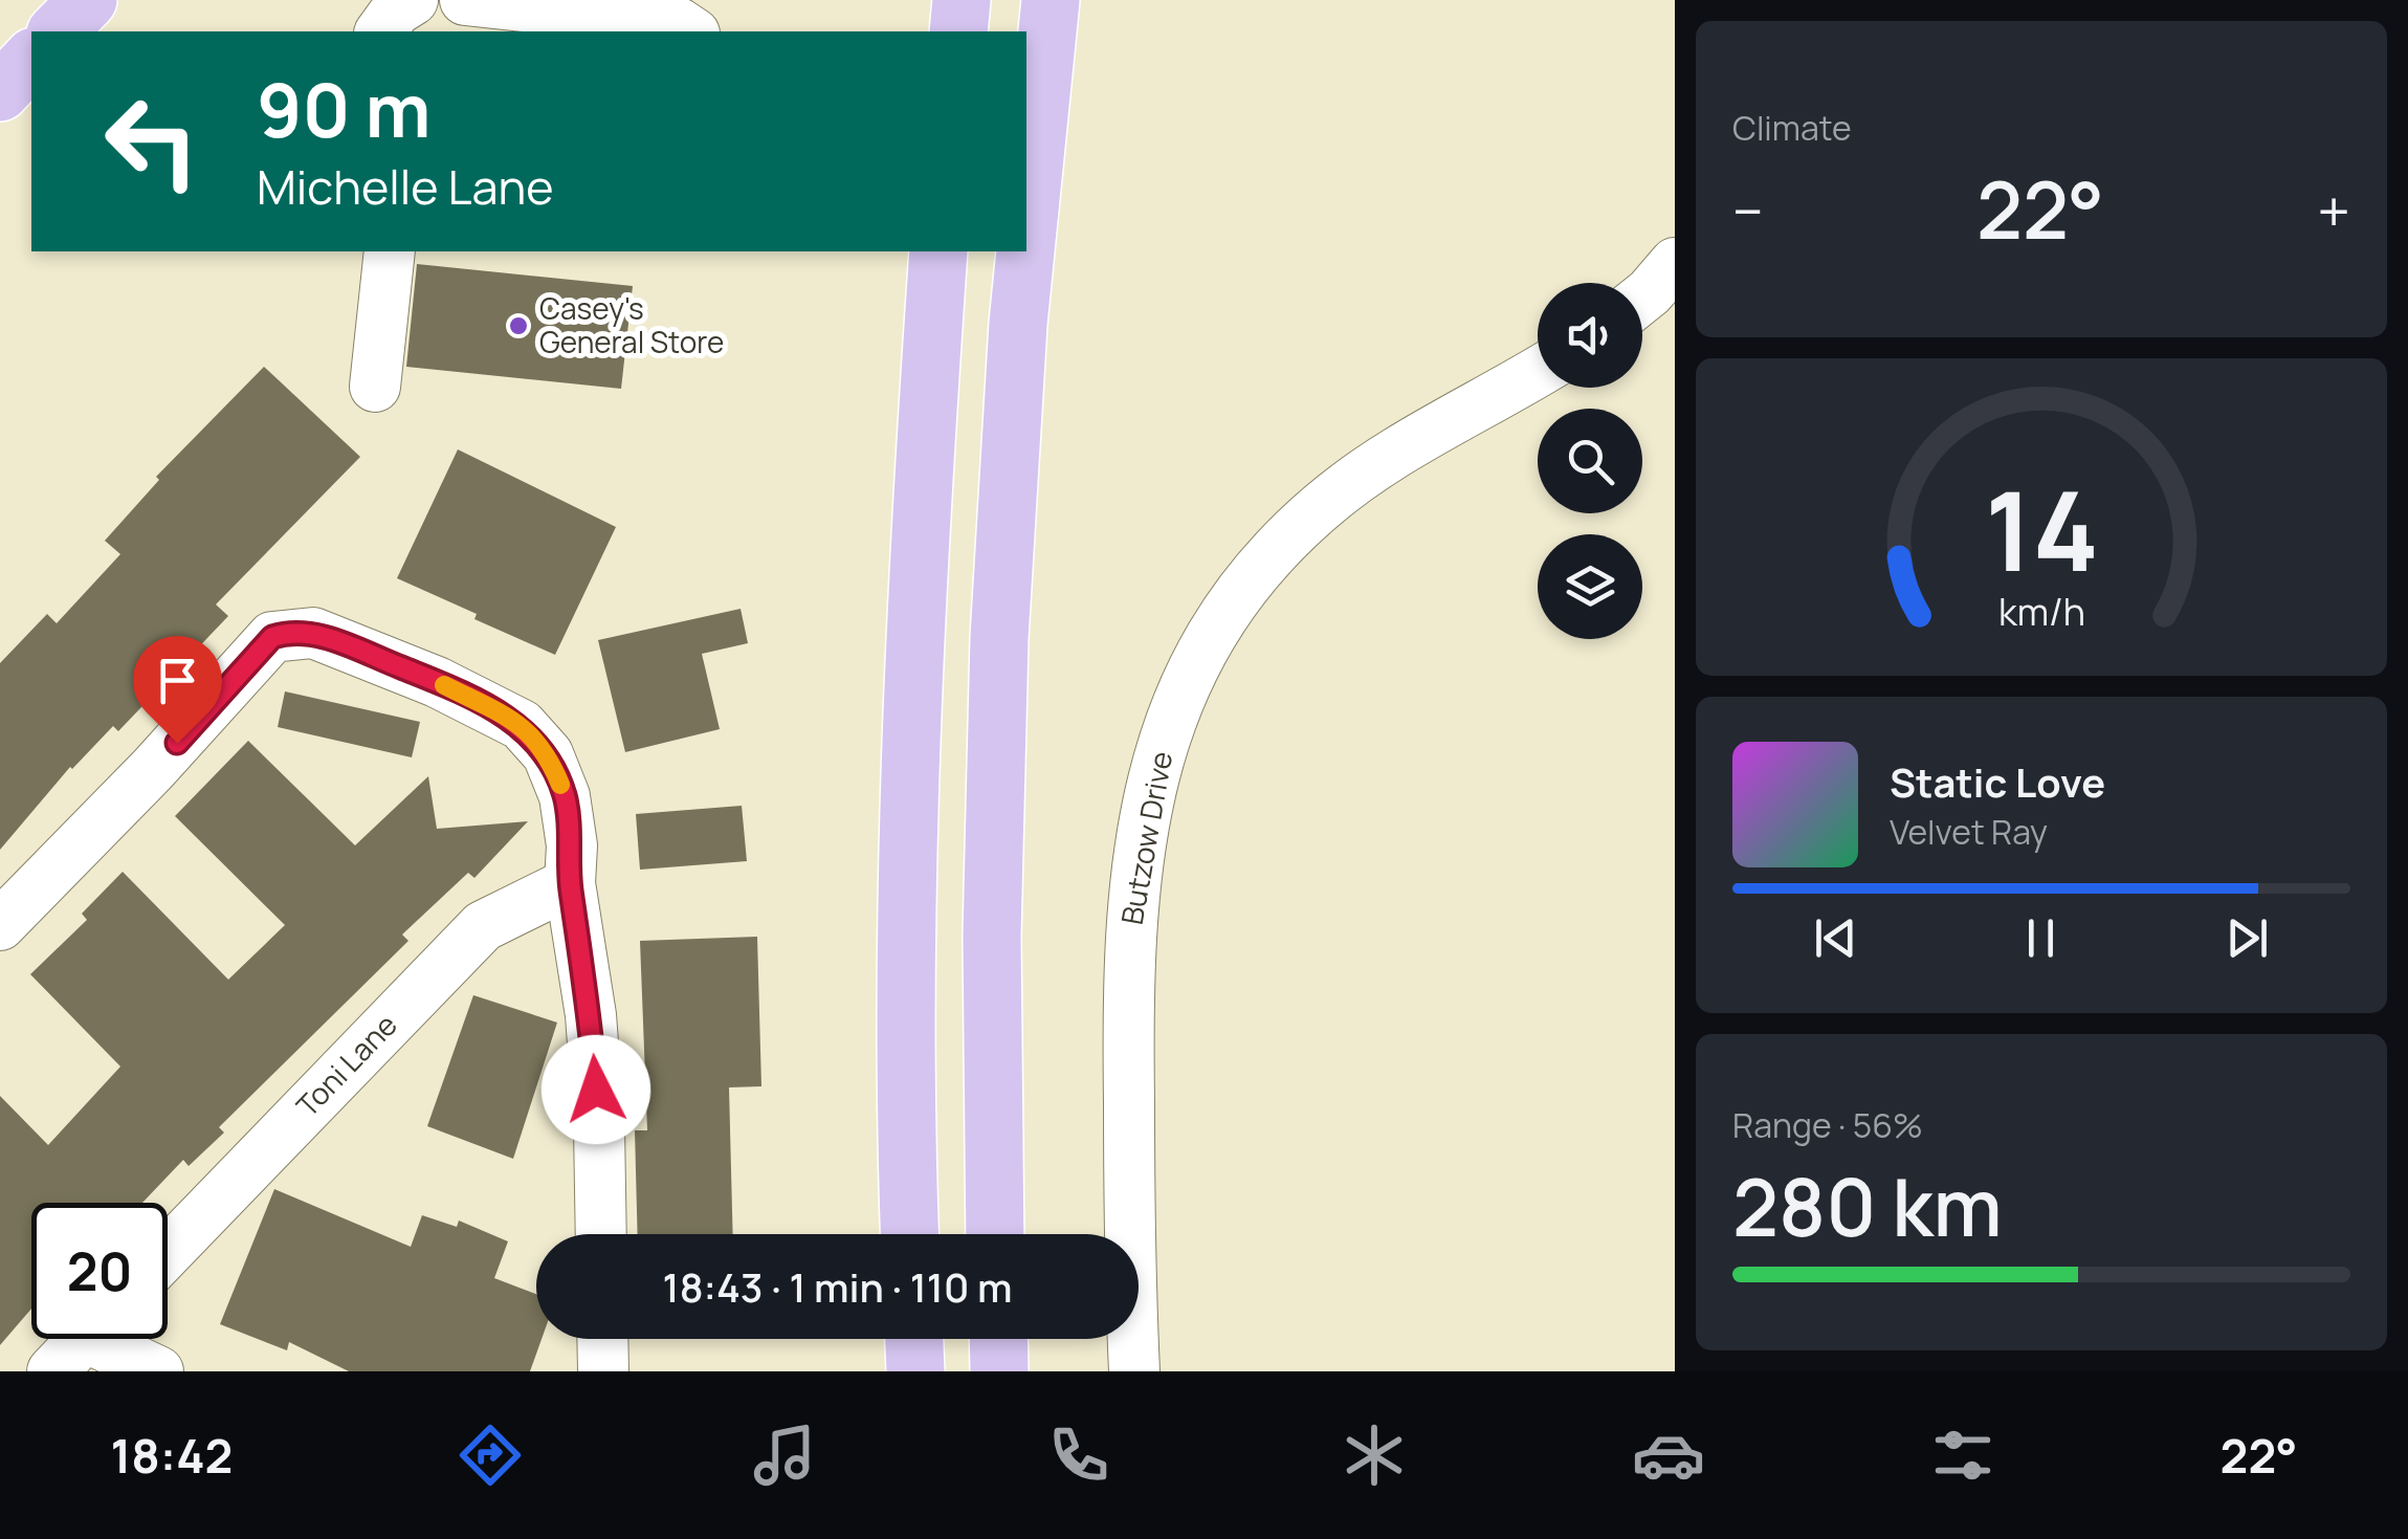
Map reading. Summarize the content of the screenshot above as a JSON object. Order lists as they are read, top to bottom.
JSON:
{
  "streets": {
    "street": ["Butzow Drive", "Toni Lane"]
  },
  "places": ["Casey's General Store"],
  "page": {
    "tile": [
      "Climate",
      ["Range · 56%", "280 km"]
    ],
    "turn": ["90 m", "Michelle Lane"],
    "heat": ["−", "22°", "+"],
    "song": ["Static Love", "Velvet Ray"],
    "limit": "20",
    "trip": "18:43 · 1 min · 110 m",
    "tabs": ["18:42", "22°"],
    "gauge": ["14", "km/h"]
  }
}
